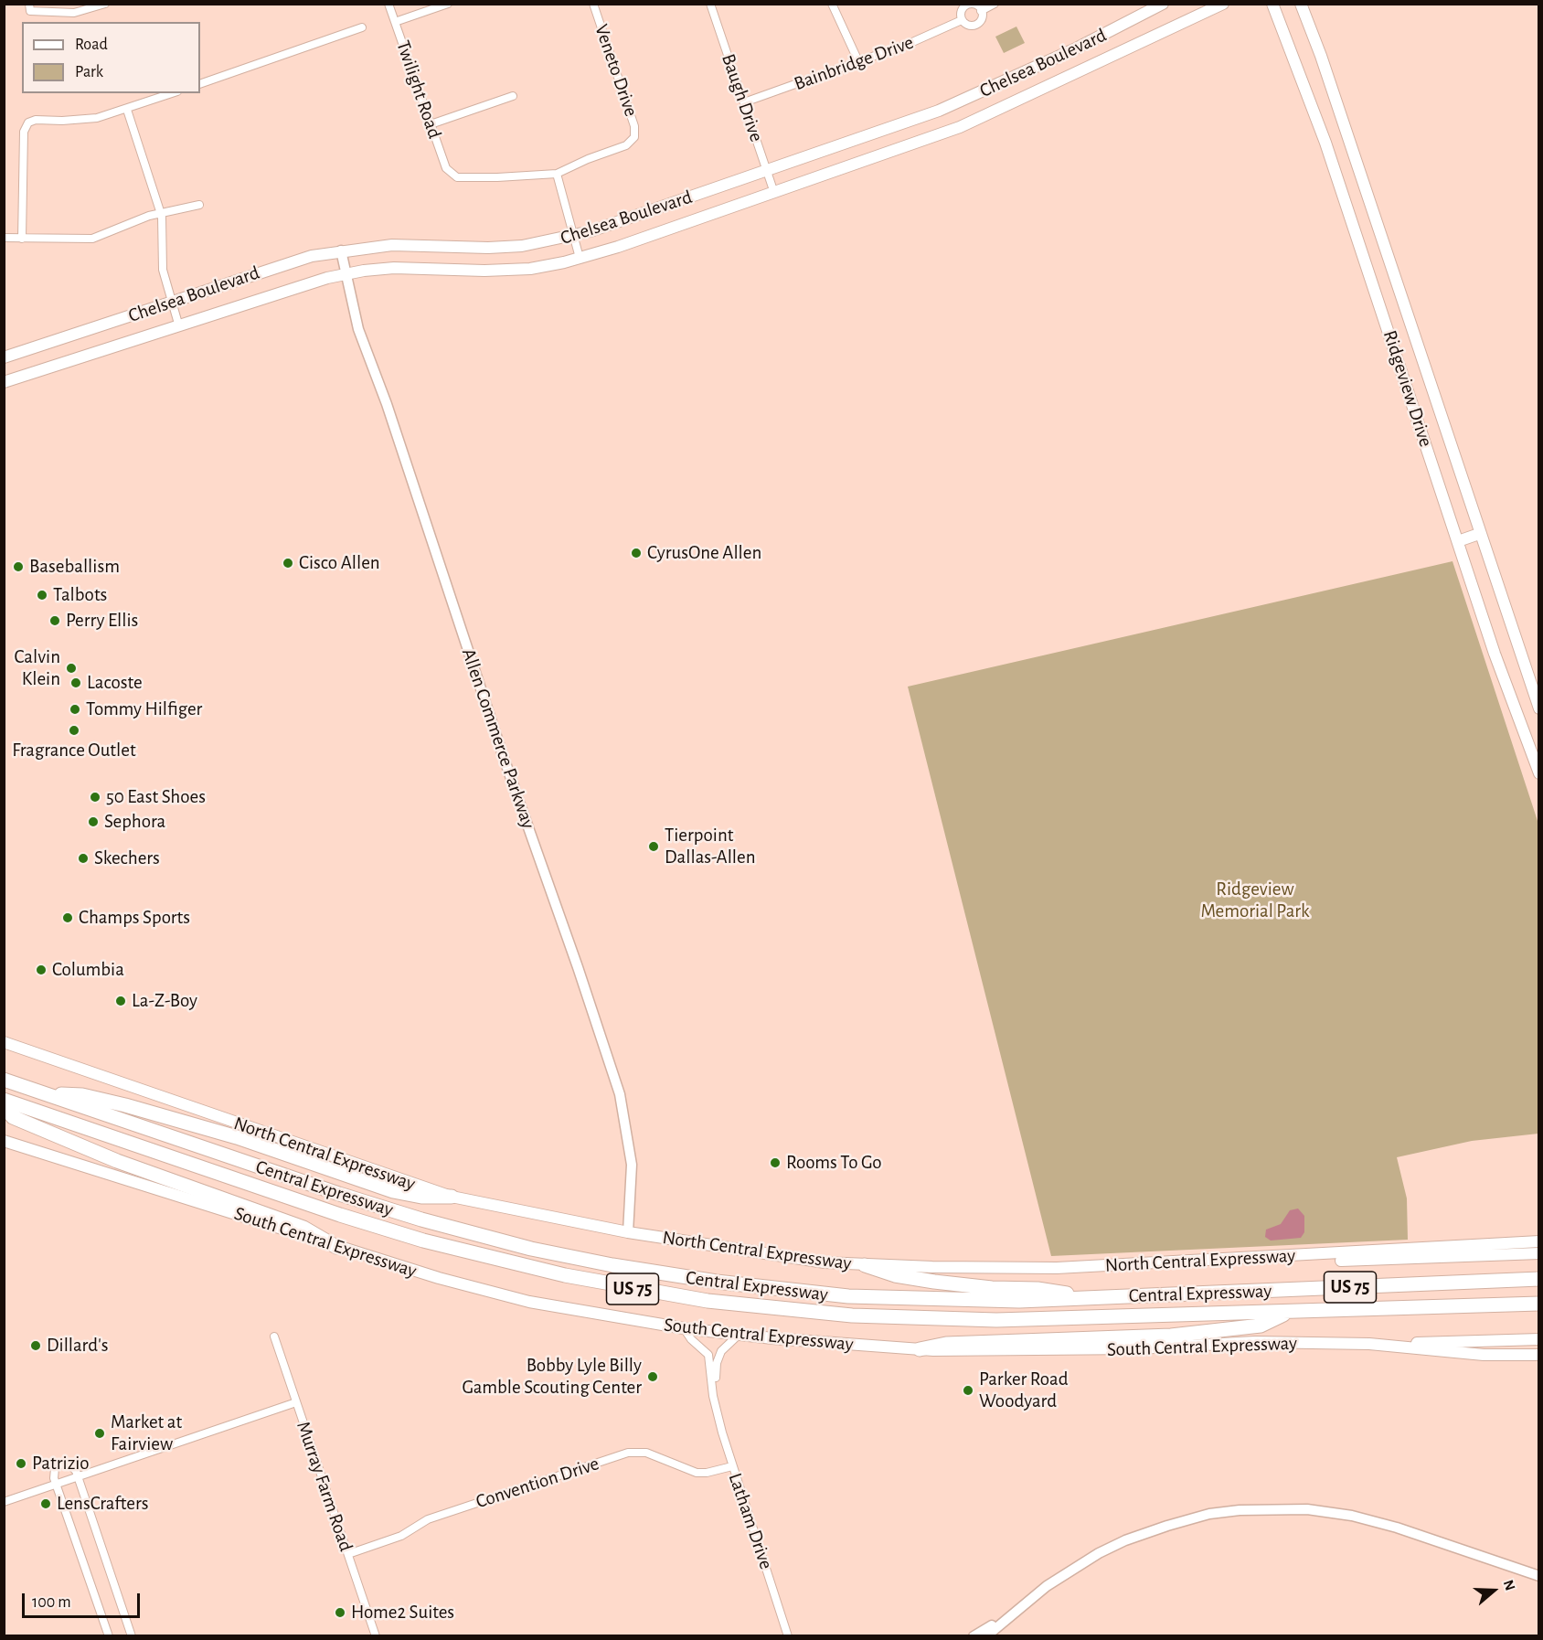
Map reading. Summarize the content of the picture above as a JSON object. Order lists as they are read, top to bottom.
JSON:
{
  "streets": {
    "highway": ["Central Expressway", "US 75"],
    "main road": [
      "Chelsea Boulevard",
      "Ridgeview Drive",
      "North Central Expressway",
      "South Central Expressway"
    ],
    "street": [
      "Bainbridge Drive",
      "Veneto Drive",
      "Twilight Road",
      "Baugh Drive",
      "Allen Commerce Parkway",
      "Convention Drive",
      "Murray Farm Road",
      "Latham Drive"
    ]
  },
  "crossings": [
    ["Bainbridge Drive", "Baugh Drive"],
    ["Chelsea Boulevard", "Baugh Drive"],
    ["Chelsea Boulevard", "Allen Commerce Parkway"],
    ["Veneto Drive", "Twilight Road"],
    ["Allen Commerce Parkway", "North Central Expressway"],
    ["South Central Expressway", "Latham Drive"],
    ["Convention Drive", "Murray Farm Road"],
    ["Convention Drive", "Latham Drive"]
  ],
  "parks": ["Ridgeview Memorial Park"],
  "places": [
    "CyrusOne Allen",
    "Cisco Allen",
    "Baseballism",
    "Talbots",
    "Perry Ellis",
    "Calvin Klein",
    "Lacoste",
    "Tommy Hilfiger",
    "Fragrance Outlet",
    "50 East Shoes",
    "Sephora",
    "Tierpoint Dallas-Allen",
    "Skechers",
    "Champs Sports",
    "Columbia",
    "La-Z-Boy",
    "Rooms To Go",
    "Dillard's",
    "Bobby Lyle Billy Gamble Scouting Center",
    "Parker Road Woodyard",
    "Market at Fairview",
    "Patrizio",
    "LensCrafters",
    "Home2 Suites"
  ],
  "legend": ["Road", "Park"],
  "scale_bar": "100 m",
  "north": "right"
}
